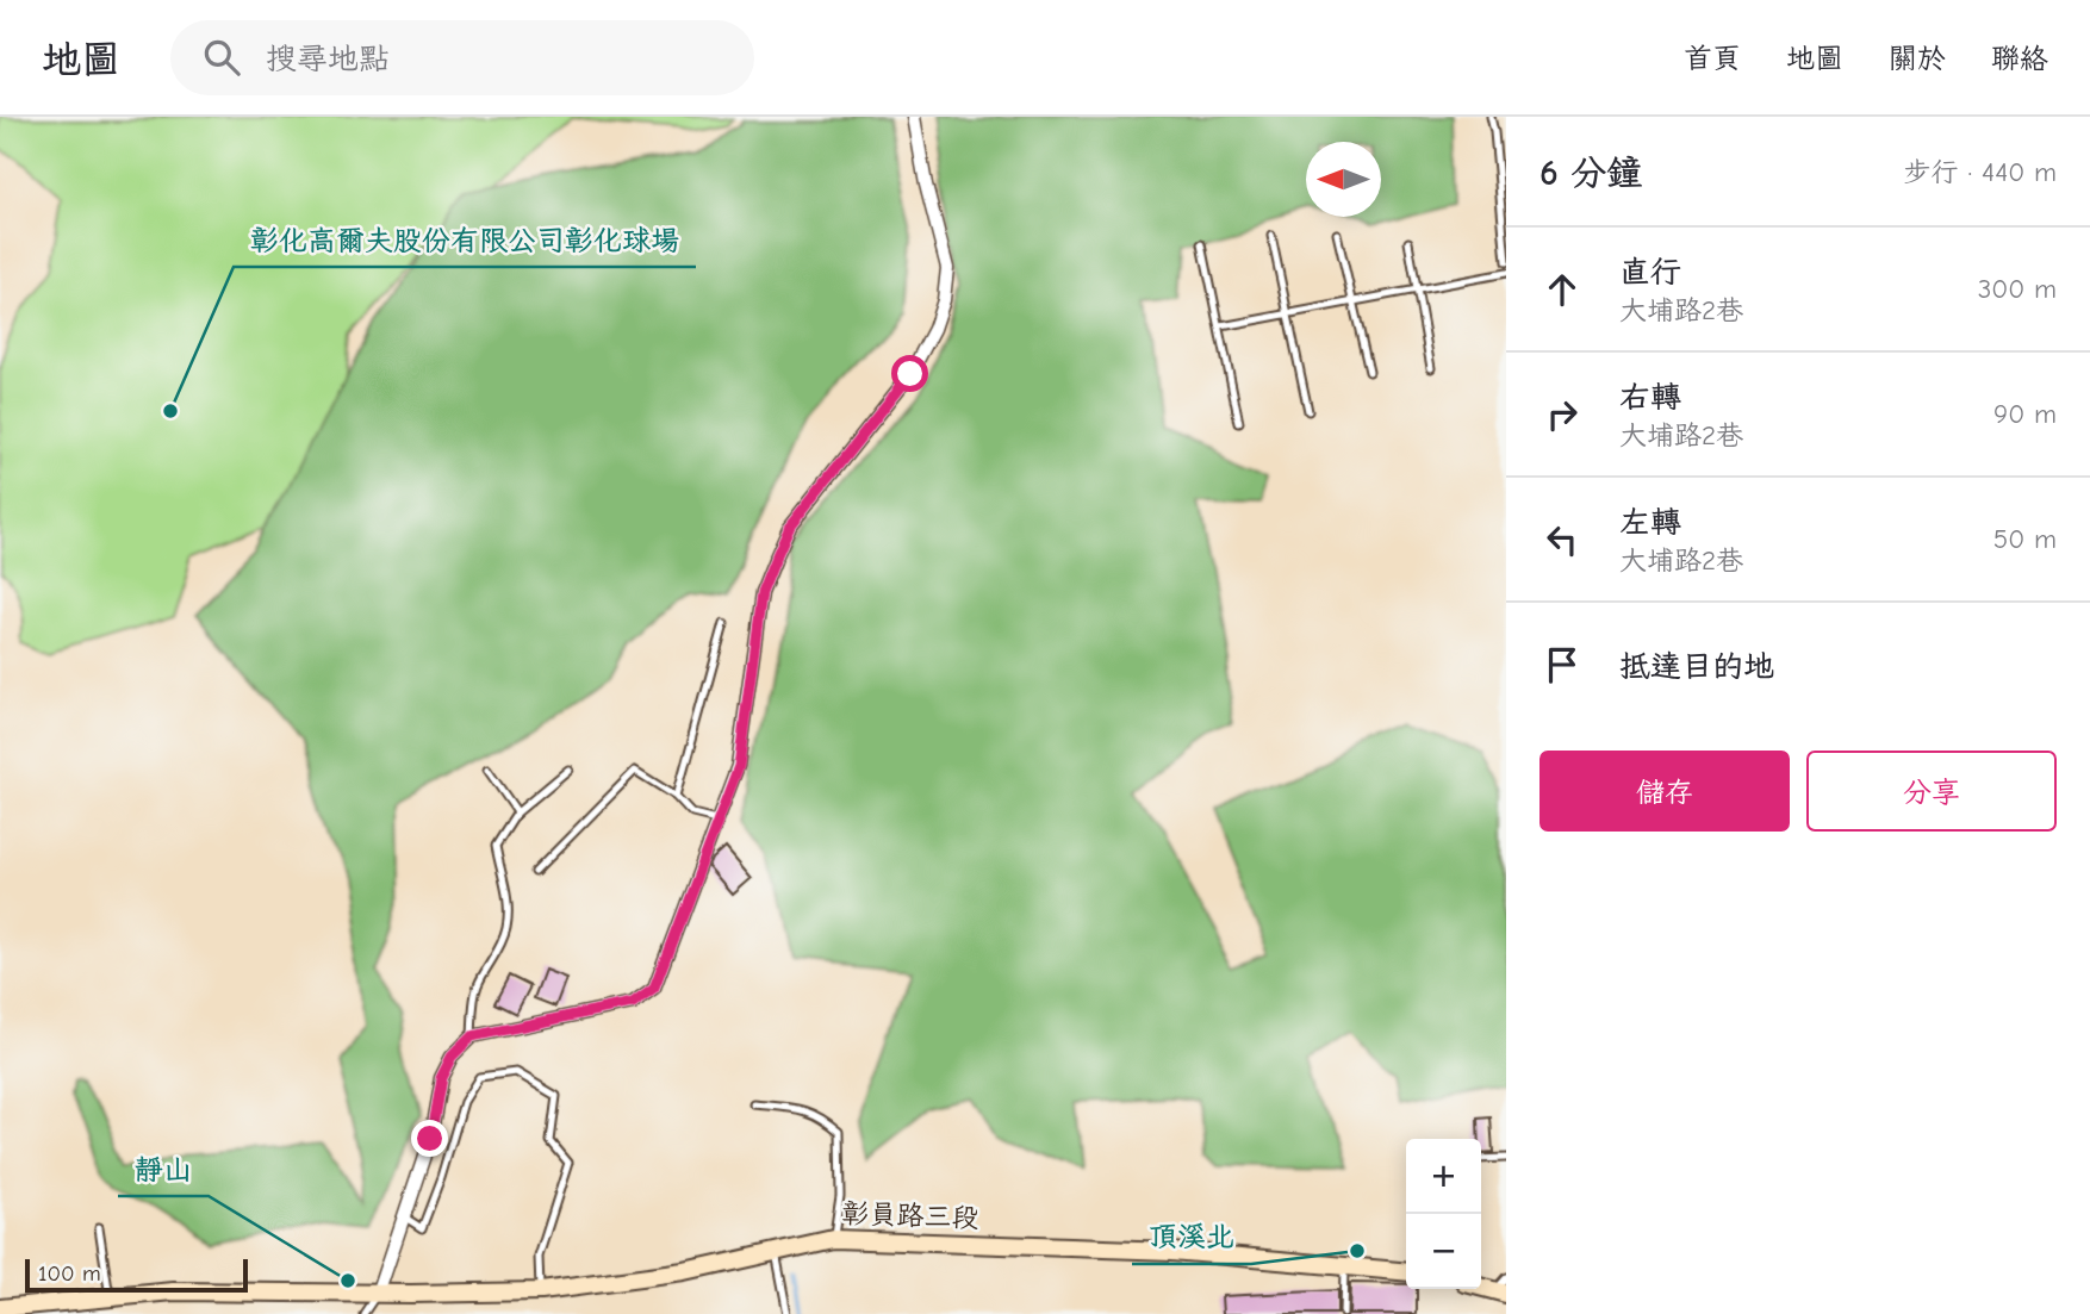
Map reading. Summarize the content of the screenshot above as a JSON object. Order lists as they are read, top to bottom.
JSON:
{
  "streets": {
    "main road": ["彰員路三段"]
  },
  "places": ["彰化高爾夫股份有限公司彰化球場", "頂溪北", "靜山"],
  "scale_bar": "100 m",
  "north": "left",
  "page": {
    "header": "地圖",
    "search": "搜尋地點",
    "nav": [
      "首頁",
      "地圖",
      "關於",
      "聯絡"
    ],
    "heading": ["6 分鐘", "步行 · 440 m"],
    "list": [
      ["直行", "大埔路2巷", "300 m"],
      ["右轉", "大埔路2巷", "90 m"],
      ["左轉", "大埔路2巷", "50 m"],
      "抵達目的地"
    ],
    "buttons": ["儲存", "分享"],
    "map_buttons": ["+", "−"],
    "scale": "100 m"
  }
}
